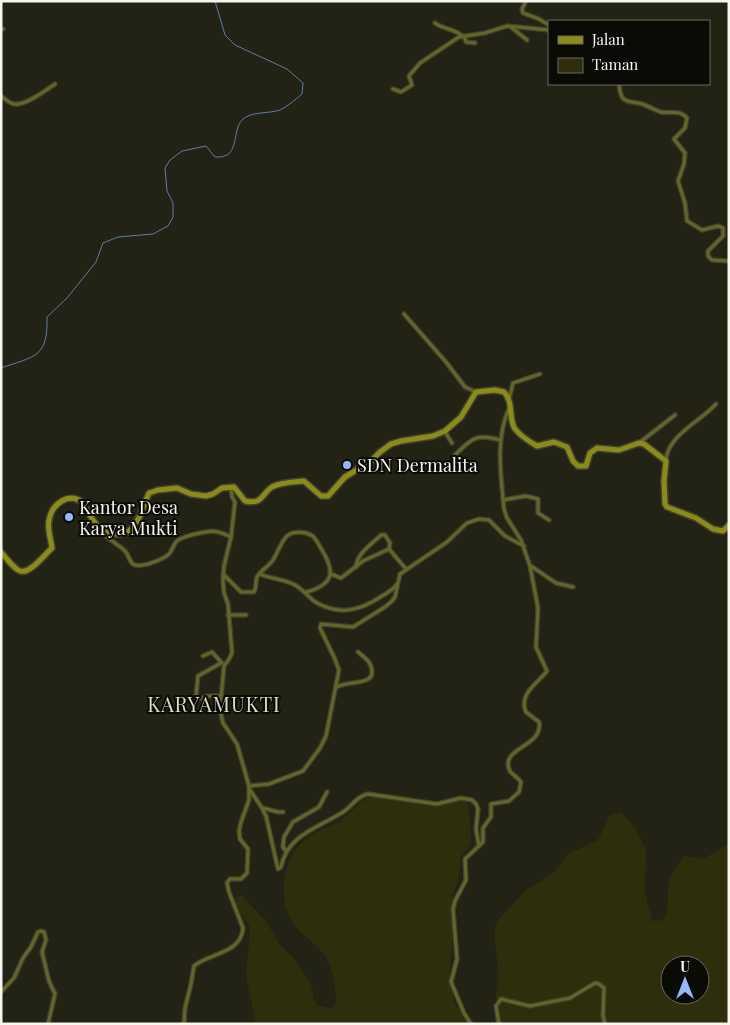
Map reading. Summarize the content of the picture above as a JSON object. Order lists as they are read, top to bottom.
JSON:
{
  "districts": ["KARYAMUKTI"],
  "places": ["SDN Dermalita", "Kantor Desa Karya Mukti"],
  "legend": ["Jalan", "Taman"],
  "north": "top"
}
